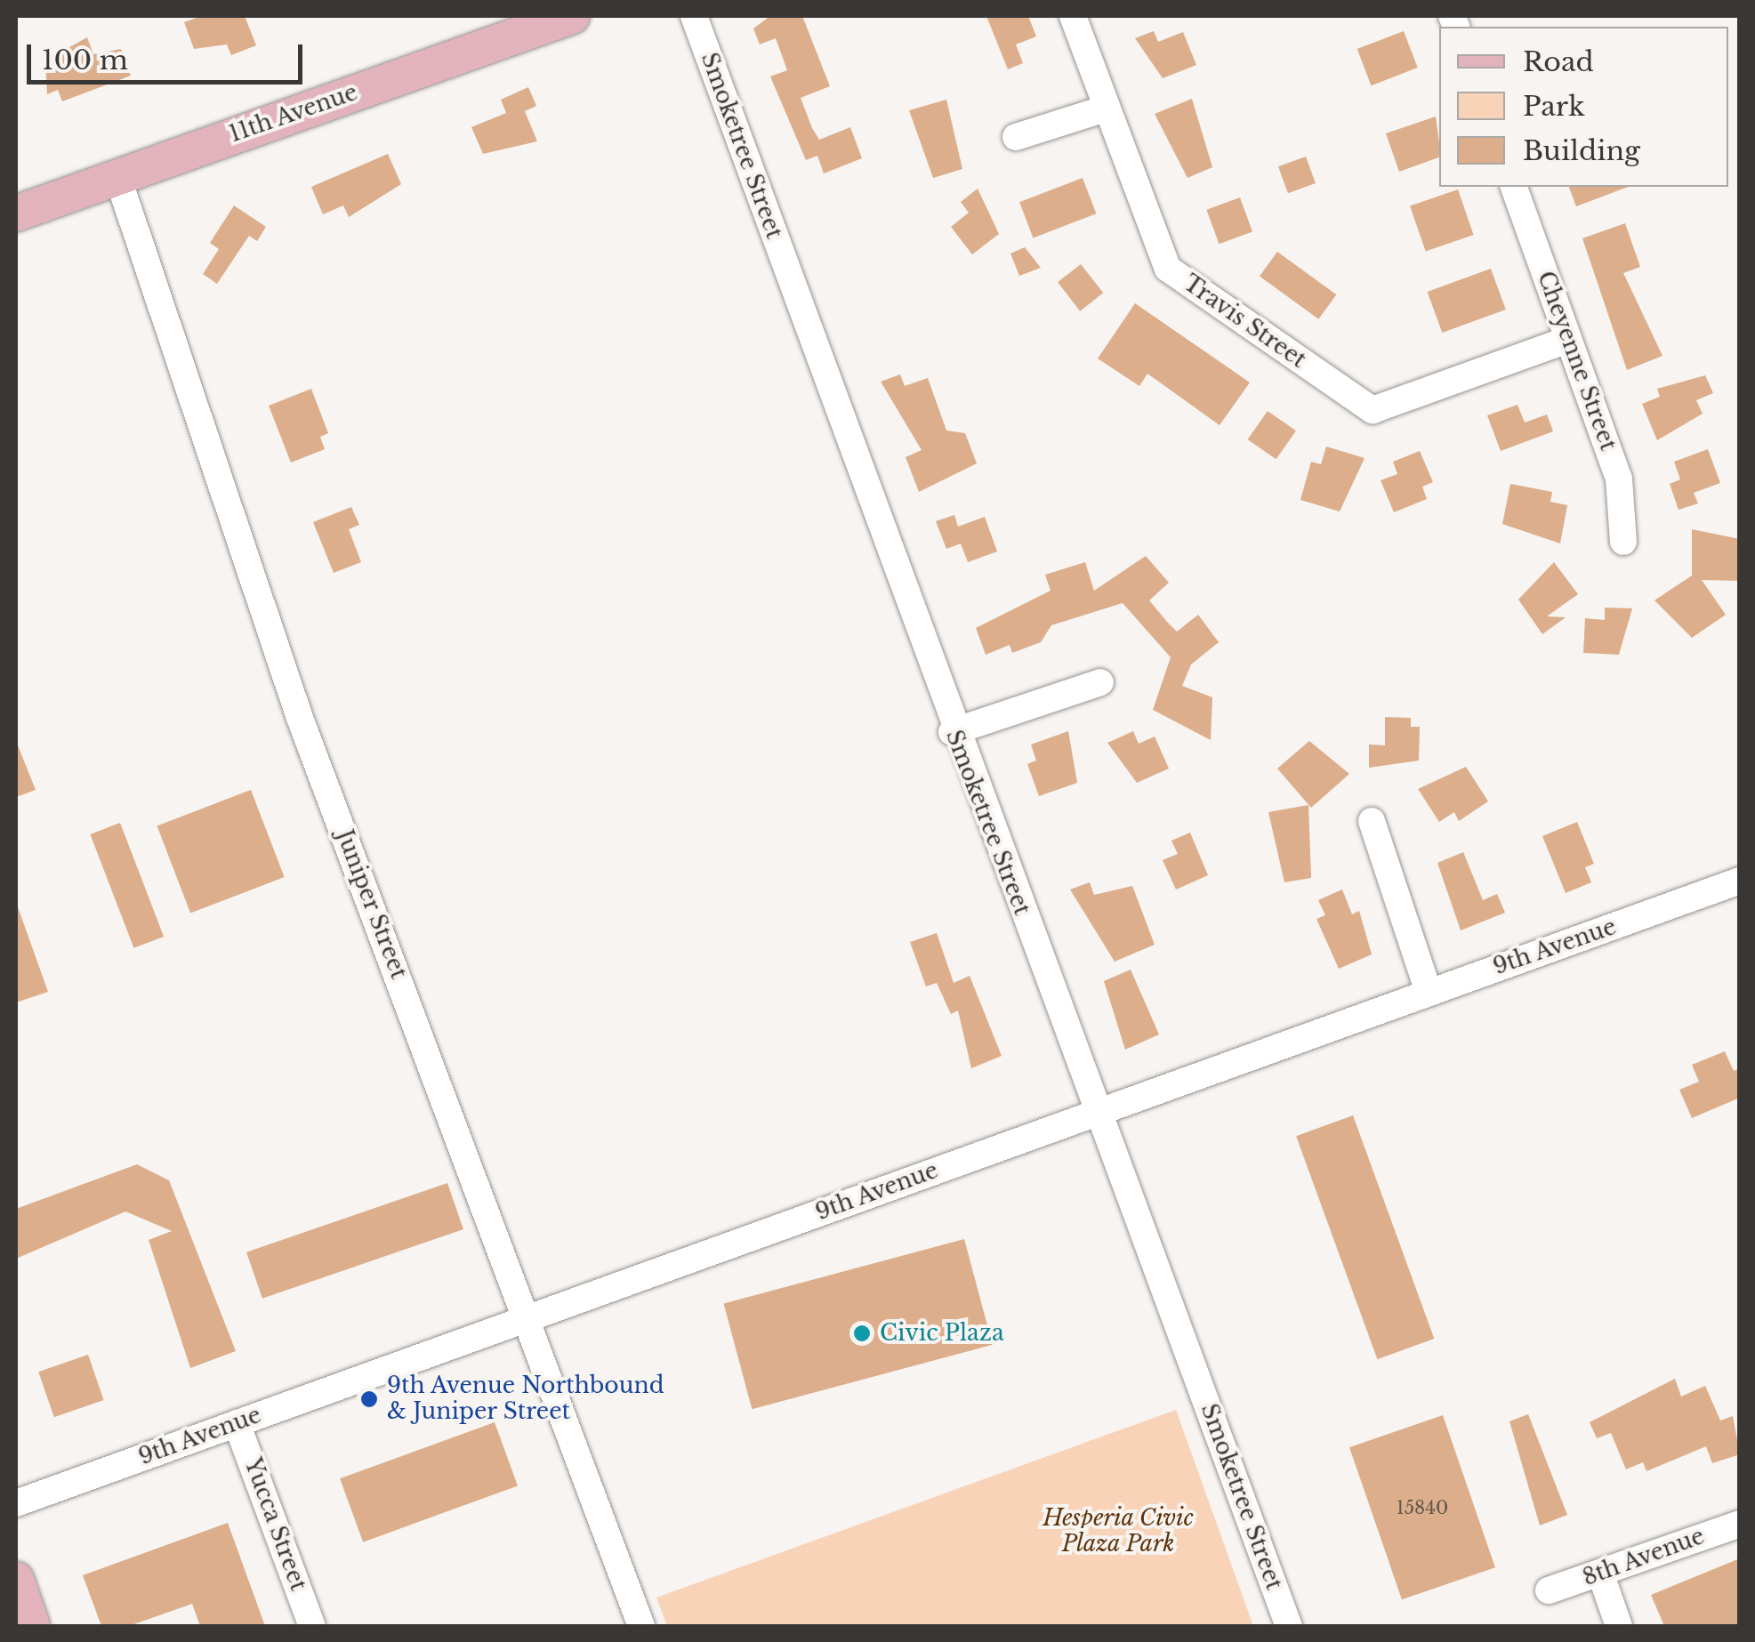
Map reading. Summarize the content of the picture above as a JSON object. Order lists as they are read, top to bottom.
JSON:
{
  "streets": {
    "main road": ["11th Avenue"],
    "street": [
      "Smoketree Street",
      "Travis Street",
      "Cheyenne Street",
      "Juniper Street",
      "9th Avenue",
      "Yucca Street",
      "8th Avenue"
    ]
  },
  "crossings": [
    ["11th Avenue", "Juniper Street"],
    ["Smoketree Street", "9th Avenue"],
    ["Travis Street", "Cheyenne Street"],
    ["Juniper Street", "9th Avenue"],
    ["9th Avenue", "Yucca Street"]
  ],
  "parks": ["Hesperia Civic Plaza Park"],
  "places": ["Civic Plaza", "9th Avenue Northbound & Juniper Street"],
  "house_numbers": ["15840"],
  "legend": ["Road", "Park", "Building"],
  "scale_bar": "100 m"
}
